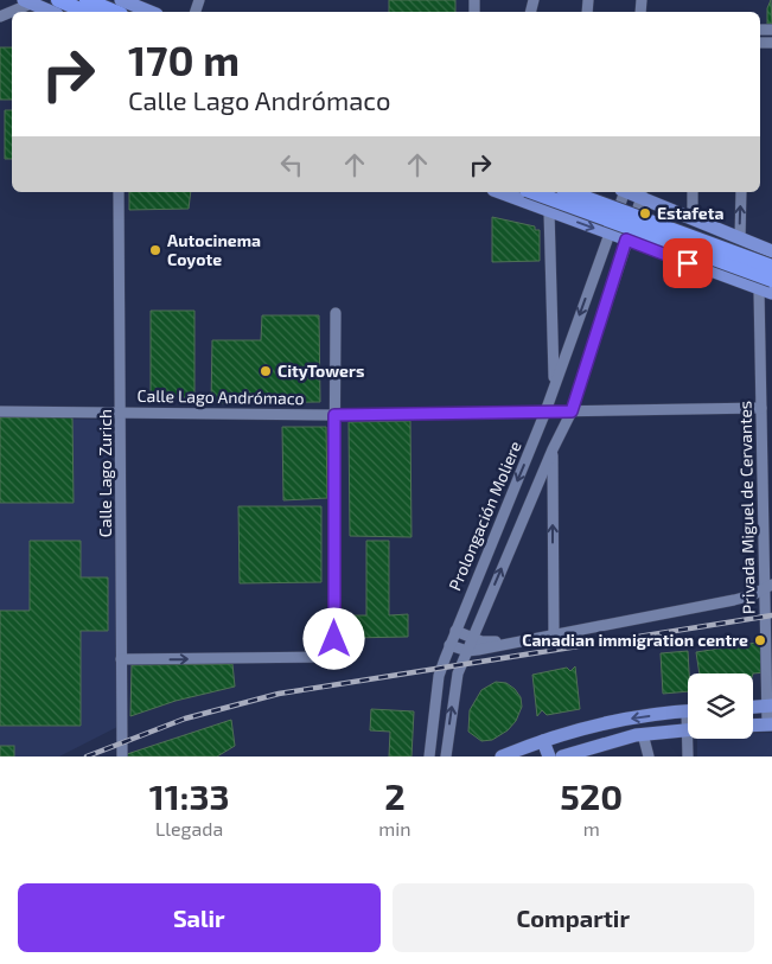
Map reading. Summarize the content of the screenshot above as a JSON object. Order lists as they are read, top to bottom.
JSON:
{
  "streets": {
    "street": [
      "Calle Lago Andrómaco",
      "Calle Lago Zurich",
      "Privada Miguel de Cervantes",
      "Prolongación Moliere"
    ]
  },
  "crossings": [
    ["Calle Lago Andrómaco", "Calle Lago Zurich"],
    ["Calle Lago Andrómaco", "Privada Miguel de Cervantes"],
    ["Calle Lago Andrómaco", "Prolongación Moliere"]
  ],
  "places": [
    "Estafeta",
    "Autocinema Coyote",
    "CityTowers",
    "Canadian immigration centre"
  ],
  "page": {
    "turn": ["170 m", "Calle Lago Andrómaco"],
    "eta": [
      "11:33",
      "Llegada",
      "2",
      "min",
      "520",
      "m"
    ],
    "buttons": ["Salir", "Compartir"]
  }
}
